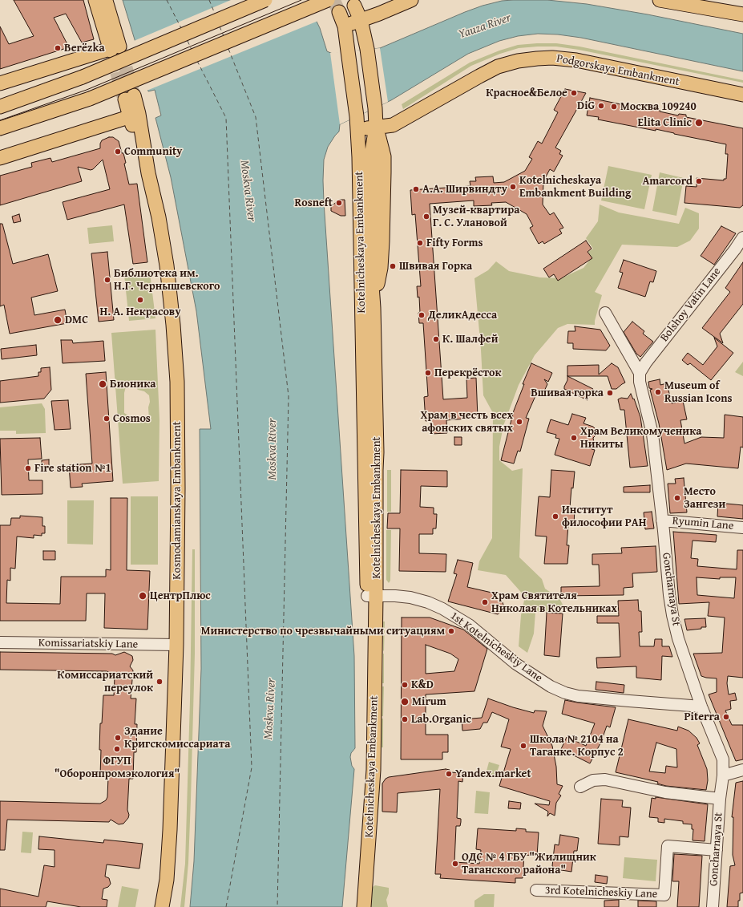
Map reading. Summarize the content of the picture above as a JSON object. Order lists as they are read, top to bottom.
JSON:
{
  "streets": {
    "main road": ["Podgorskaya Embankment", "Kotelnicheskaya Embankment", "Kosmodamianskaya Embankment"],
    "street": [
      "Bolshoy Vatin Lane",
      "Ryumin Lane",
      "Goncharnaya St",
      "Komissariatskiy Lane",
      "1st Kotelnicheskiy Lane",
      "3rd Kotelnicheskiy Lane"
    ]
  },
  "crossings": [
    ["Kotelnicheskaya Embankment", "1st Kotelnicheskiy Lane"],
    ["Bolshoy Vatin Lane", "Goncharnaya St"],
    ["Kosmodamianskaya Embankment", "Komissariatskiy Lane"],
    ["Ryumin Lane", "Goncharnaya St"],
    ["Goncharnaya St", "1st Kotelnicheskiy Lane"],
    ["Goncharnaya St", "3rd Kotelnicheskiy Lane"]
  ],
  "water": ["Yauza River", "Moskva River"],
  "places": [
    "Berёzka",
    "Красное&Белое",
    "DiG",
    "Москва 109240",
    "Elita Clinic",
    "Community",
    "Amarcord",
    "Kotelnicheskaya Embankment Building",
    "А.А. Ширвиндту",
    "Rosneft",
    "Музей-квартира Г. С. Улановой",
    "Fifty Forms",
    "Швивая Горка",
    "Библиотека им. Н.Г. Чернышевского",
    "Н. А. Некрасову",
    "ДеликАдесса",
    "DMC",
    "К. Шалфей",
    "Перекрёсток",
    "Бионика",
    "Museum of Russian Icons",
    "Вшивая горка",
    "Cosmos",
    "Храм в честь всех афонских святых",
    "Храм Великомученика Никиты",
    "Fire station №1",
    "Место Зангези",
    "Институт философии РАН",
    "ЦентрПлюс",
    "Храм Святителя Николая в Котельниках",
    "Министерство по чрезвычайными ситуациям",
    "Комиссариатский переулок",
    "K&D",
    "Mirum",
    "Piterra",
    "Lab.Organic",
    "Здание Кригскомиссариата",
    "Школа № 2104 на Таганке. Корпус 2",
    "ФГУП \"Оборонпромэкология\"",
    "Yandex.market",
    "ОДС № 4 ГБУ \"Жилищник Таганского района\""
  ]
}
